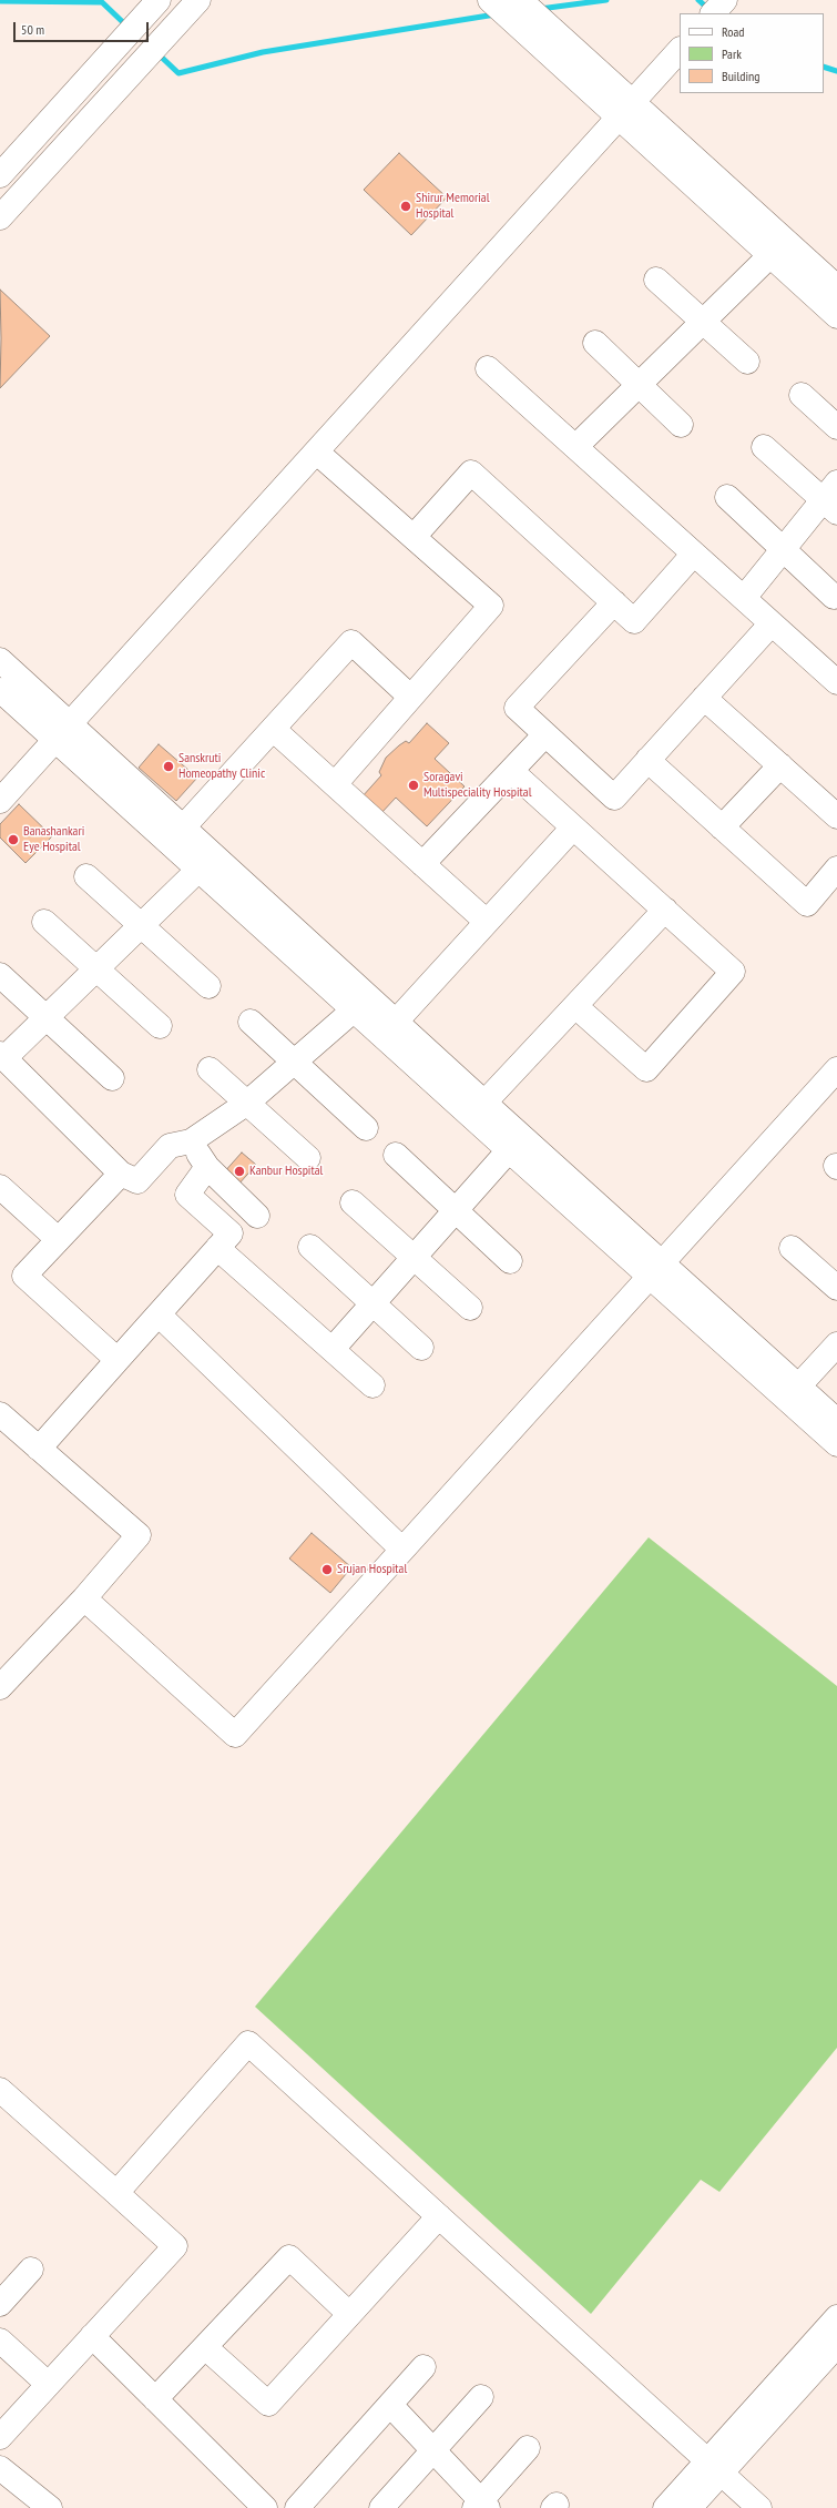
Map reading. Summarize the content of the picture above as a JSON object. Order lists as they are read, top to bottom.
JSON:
{
  "places": [
    "Shirur Memorial Hospital",
    "Sanskruti Homeopathy Clinic",
    "Soragavi Multispeciality Hospital",
    "Banashankari Eye Hospital",
    "Kanbur Hospital",
    "Srujan Hospital"
  ],
  "legend": ["Road", "Park", "Building"],
  "scale_bar": "50 m"
}
